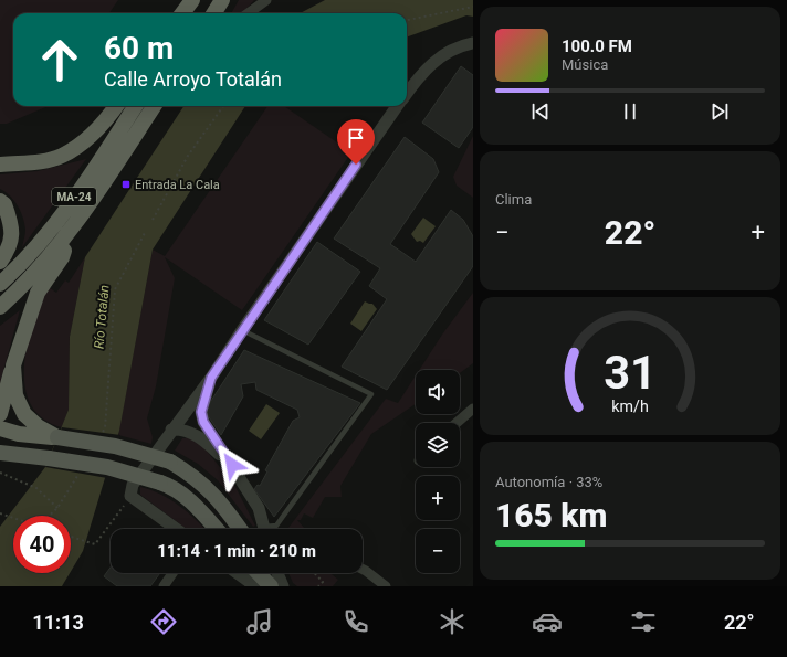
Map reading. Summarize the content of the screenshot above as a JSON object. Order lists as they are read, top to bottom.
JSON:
{
  "streets": {
    "highway": ["MA-24"]
  },
  "water": ["Río Totalán"],
  "places": {
    "transit": ["Entrada La Cala"]
  },
  "page": {
    "turn": ["60 m", "Calle Arroyo Totalán"],
    "song": ["100.0 FM", "Música"],
    "tile": [
      "Clima",
      ["Autonomía · 33%", "165 km"]
    ],
    "heat": ["−", "22°", "+"],
    "map_buttons": ["+", "−"],
    "limit": "40",
    "trip": "11:14 · 1 min · 210 m",
    "tabs": ["11:13", "22°"],
    "gauge": ["31", "km/h"]
  }
}
